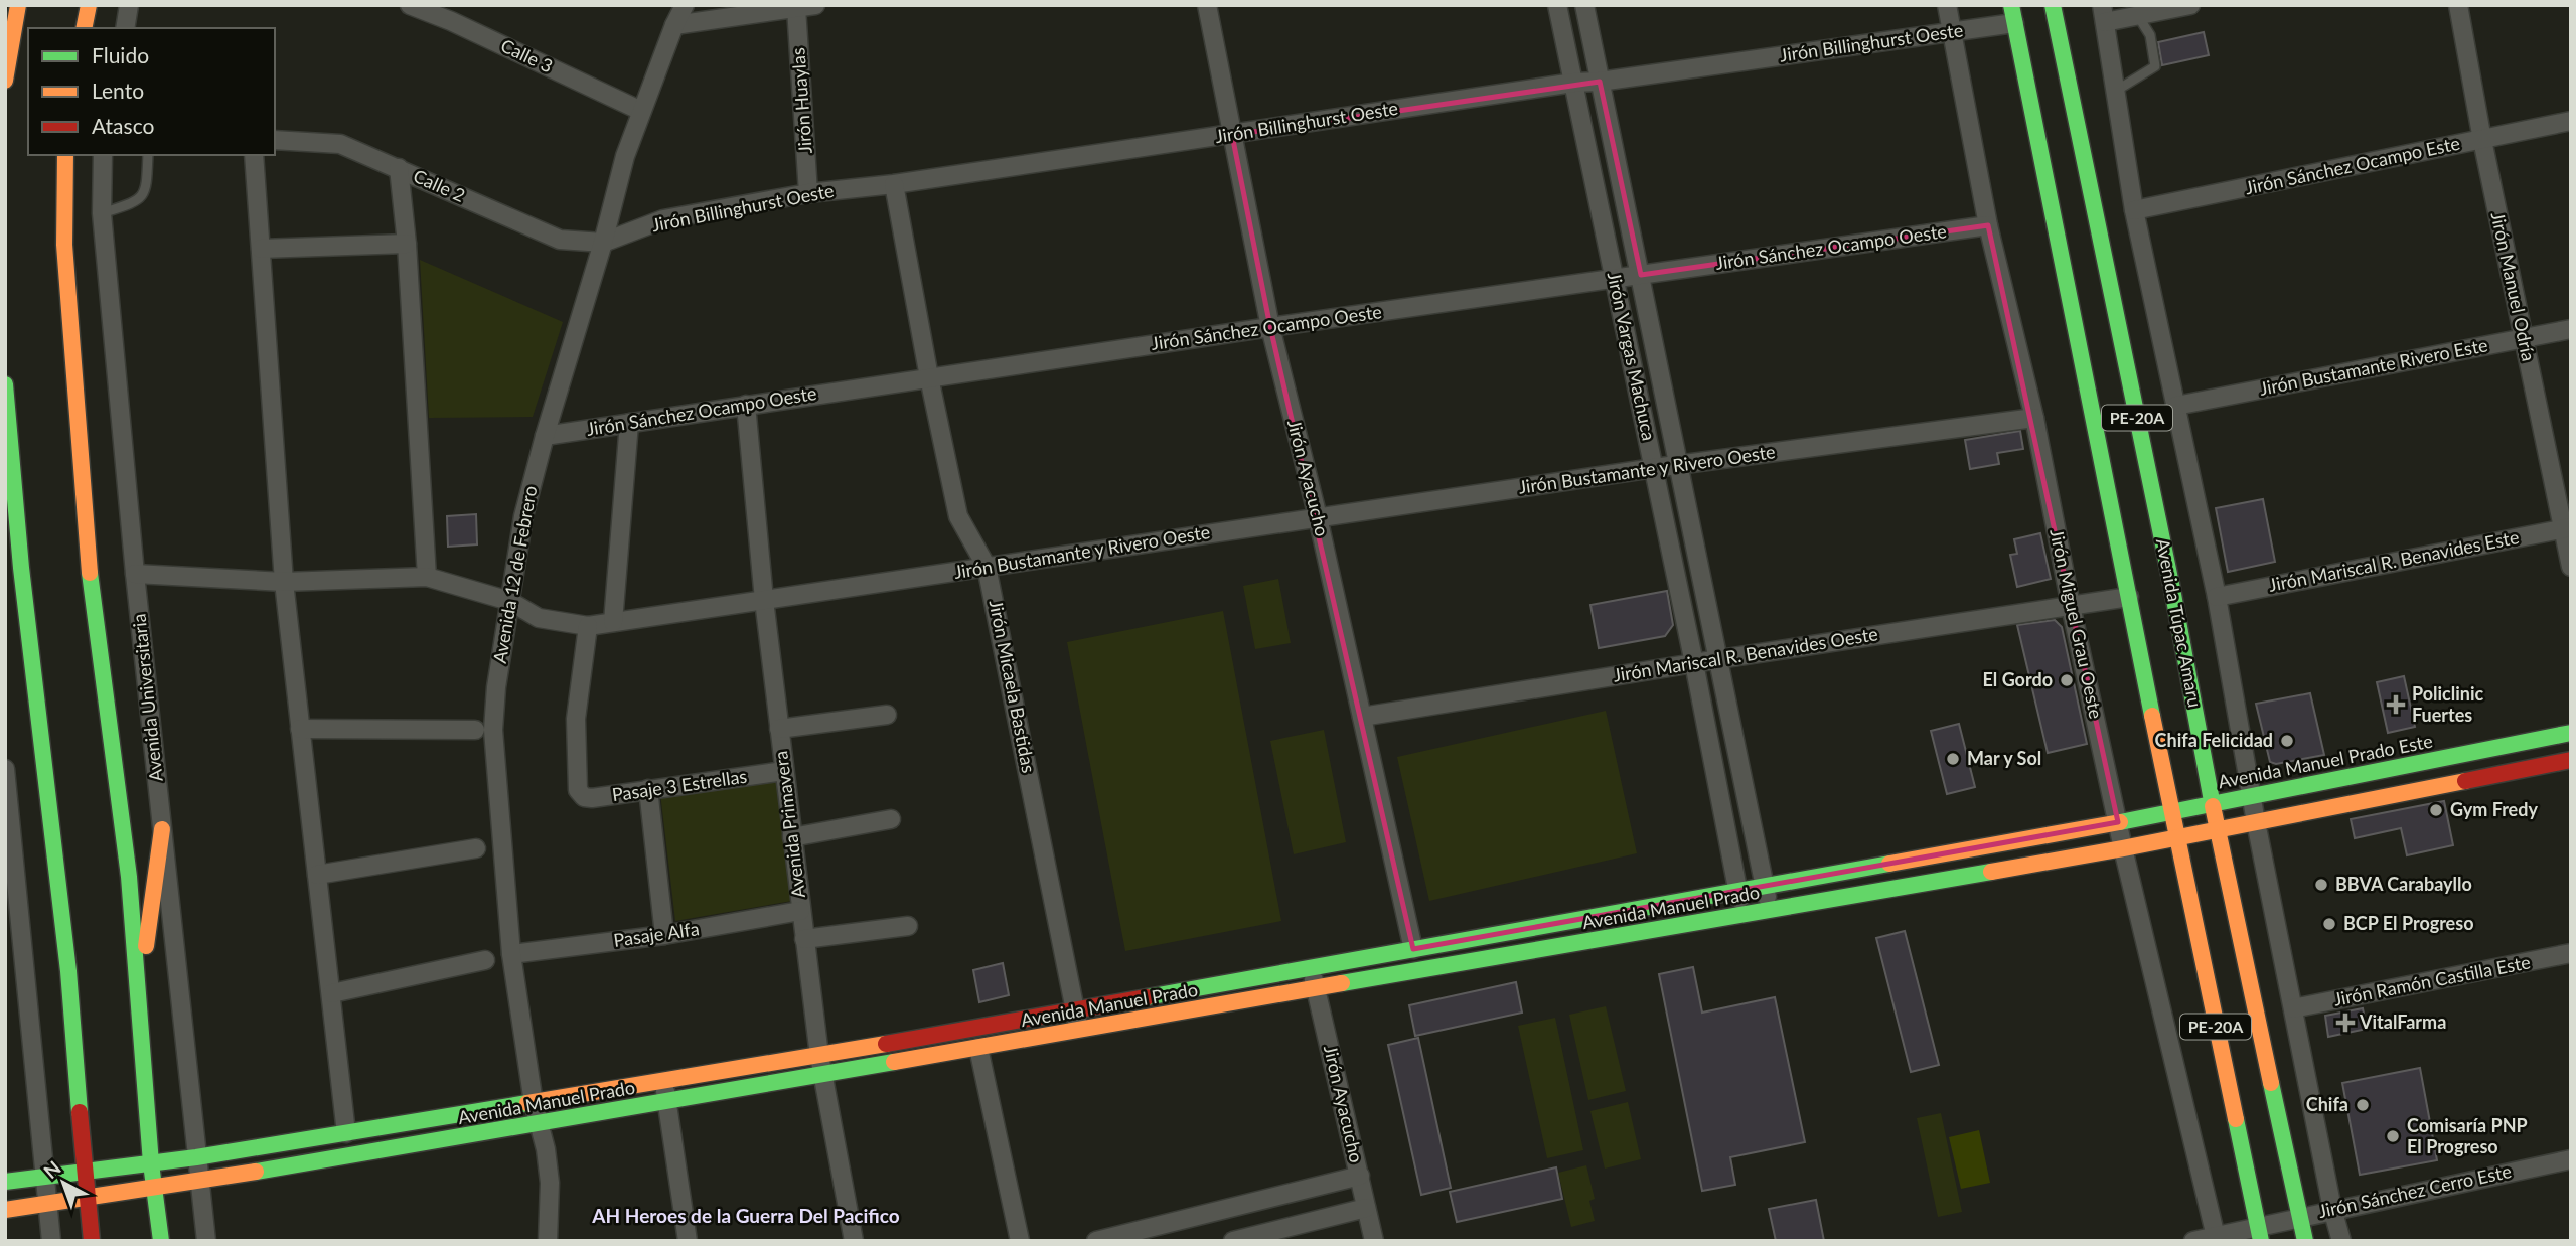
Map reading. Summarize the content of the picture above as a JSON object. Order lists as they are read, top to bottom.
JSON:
{
  "streets": {
    "main road": [
      "PE-20A",
      "Avenida Túpac Amaru",
      "Avenida Manuel Prado Este",
      "Avenida Manuel Prado"
    ],
    "street": [
      "Jirón Billinghurst Oeste",
      "Calle 3",
      "Jirón Huaylas",
      "Jirón Sánchez Ocampo Este",
      "Calle 2",
      "Jirón Sánchez Ocampo Oeste",
      "Jirón Manuel Odría",
      "Jirón Vargas Machuca",
      "Jirón Bustamante Rivero Este",
      "Jirón Bustamante y Rivero Oeste",
      "Jirón Ayacucho",
      "Jirón Mariscal R. Benavides Este",
      "Avenida 12 de Febrero",
      "Jirón Miguel Grau Oeste",
      "Jirón Mariscal R. Benavides Oeste",
      "Jirón Micaela Bastidas",
      "Avenida Universitaria",
      "Pasaje 3 Estrellas",
      "Avenida Primavera",
      "Pasaje Alfa",
      "Jirón Ramón Castilla Este",
      "Jirón Sánchez Cerro Este"
    ]
  },
  "crossings": [
    ["Jirón Billinghurst Oeste", "Jirón Huaylas"],
    ["Jirón Billinghurst Oeste", "Calle 2"],
    ["Jirón Billinghurst Oeste", "Jirón Vargas Machuca"],
    ["Jirón Billinghurst Oeste", "PE-20A"],
    ["Jirón Billinghurst Oeste", "Jirón Ayacucho"],
    ["Jirón Billinghurst Oeste", "Avenida 12 de Febrero"],
    ["Jirón Billinghurst Oeste", "Jirón Miguel Grau Oeste"],
    ["Jirón Billinghurst Oeste", "Jirón Micaela Bastidas"],
    ["Calle 3", "Avenida 12 de Febrero"],
    ["Jirón Sánchez Ocampo Este", "Jirón Manuel Odría"],
    ["Calle 2", "Avenida 12 de Febrero"],
    ["Jirón Sánchez Ocampo Oeste", "Jirón Vargas Machuca"],
    ["Jirón Sánchez Ocampo Oeste", "Jirón Ayacucho"],
    ["Jirón Sánchez Ocampo Oeste", "Avenida 12 de Febrero"],
    ["Jirón Sánchez Ocampo Oeste", "Jirón Miguel Grau Oeste"],
    ["Jirón Sánchez Ocampo Oeste", "Jirón Micaela Bastidas"],
    ["Jirón Sánchez Ocampo Oeste", "Avenida Primavera"],
    ["Jirón Manuel Odría", "Jirón Bustamante Rivero Este"],
    ["Jirón Manuel Odría", "Jirón Mariscal R. Benavides Este"],
    ["Jirón Vargas Machuca", "Jirón Bustamante y Rivero Oeste"],
    ["Jirón Vargas Machuca", "Jirón Mariscal R. Benavides Oeste"],
    ["Jirón Vargas Machuca", "Avenida Manuel Prado"],
    ["PE-20A", "Jirón Mariscal R. Benavides Oeste"],
    ["PE-20A", "Avenida Manuel Prado"],
    ["PE-20A", "Jirón Sánchez Cerro Este"],
    ["Jirón Bustamante y Rivero Oeste", "Jirón Ayacucho"],
    ["Jirón Bustamante y Rivero Oeste", "Avenida 12 de Febrero"],
    ["Jirón Bustamante y Rivero Oeste", "Jirón Miguel Grau Oeste"],
    ["Jirón Bustamante y Rivero Oeste", "Jirón Micaela Bastidas"],
    ["Jirón Bustamante y Rivero Oeste", "Avenida Universitaria"],
    ["Jirón Bustamante y Rivero Oeste", "Pasaje 3 Estrellas"],
    ["Jirón Bustamante y Rivero Oeste", "Avenida Primavera"],
    ["Jirón Ayacucho", "Jirón Mariscal R. Benavides Oeste"],
    ["Jirón Ayacucho", "Avenida Manuel Prado"],
    ["Avenida 12 de Febrero", "Avenida Manuel Prado"],
    ["Avenida 12 de Febrero", "Pasaje Alfa"],
    ["Avenida Túpac Amaru", "Avenida Manuel Prado Este"],
    ["Avenida Túpac Amaru", "Avenida Manuel Prado"],
    ["Avenida Túpac Amaru", "Jirón Sánchez Cerro Este"],
    ["Jirón Miguel Grau Oeste", "Jirón Mariscal R. Benavides Oeste"],
    ["Jirón Miguel Grau Oeste", "Avenida Manuel Prado"],
    ["Jirón Miguel Grau Oeste", "Jirón Sánchez Cerro Este"],
    ["Jirón Micaela Bastidas", "Avenida Manuel Prado"],
    ["Avenida Universitaria", "Avenida Manuel Prado"],
    ["Avenida Manuel Prado Este", "Avenida Manuel Prado"],
    ["Pasaje 3 Estrellas", "Avenida Primavera"],
    ["Avenida Primavera", "Avenida Manuel Prado"],
    ["Avenida Primavera", "Pasaje Alfa"]
  ],
  "districts": ["AH Heroes de la Guerra Del Pacifico"],
  "places": {
    "other": [
      "El Gordo",
      "Chifa Felicidad",
      "Mar y Sol",
      "Gym Fredy",
      "BBVA Carabayllo",
      "BCP El Progreso",
      "Chifa",
      "Comisaría PNP El Progreso"
    ],
    "health": ["Policlinic Fuertes", "VitalFarma"]
  },
  "legend": ["Fluido", "Lento", "Atasco"],
  "north": "top left"
}
